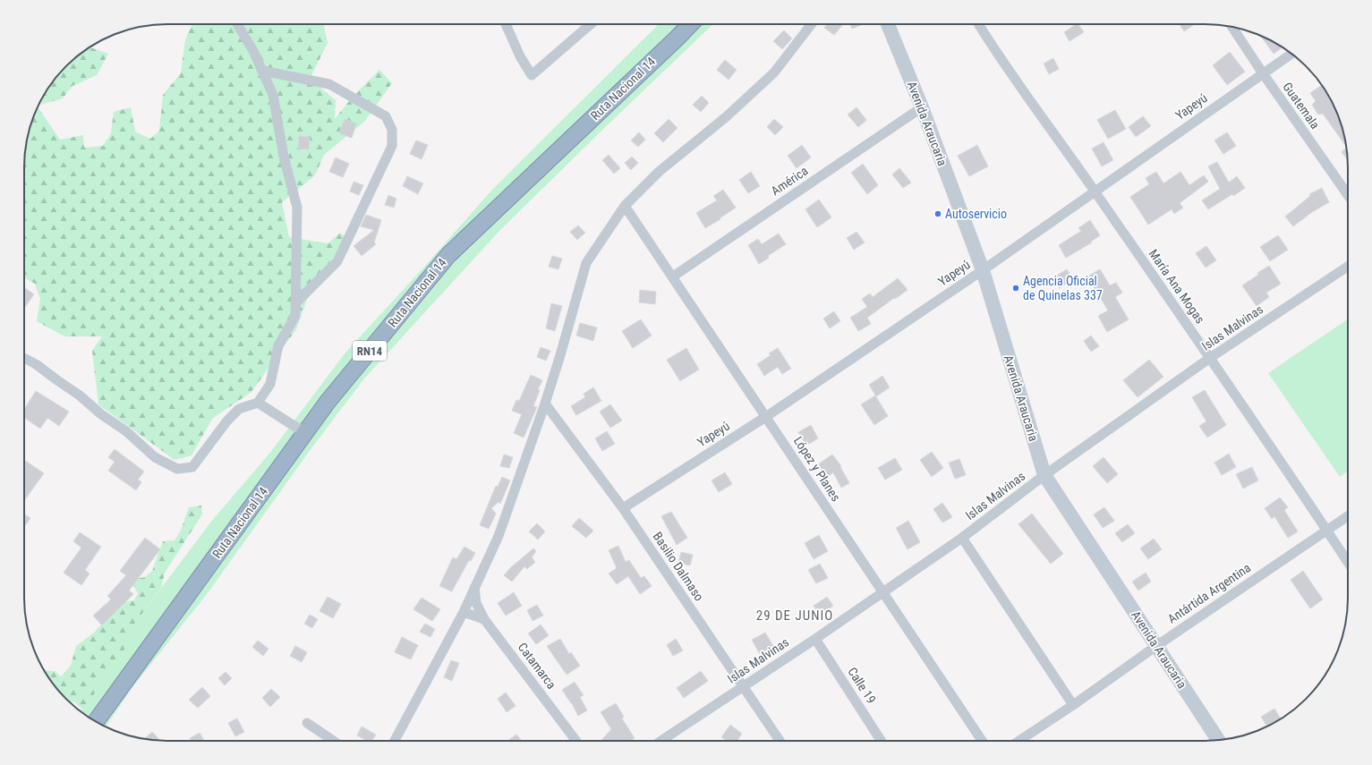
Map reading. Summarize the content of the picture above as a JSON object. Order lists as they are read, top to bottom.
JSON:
{
  "streets": {
    "highway": ["Ruta Nacional 14", "RN14"],
    "main road": ["Avenida Araucaria"],
    "street": [
      "Guatemala",
      "Yapeyú",
      "América",
      "María Ana Mogas",
      "Islas Malvinas",
      "López y Planes",
      "Basilio Dalmaso",
      "Antártida Argentina",
      "Catamarca",
      "Calle 19"
    ]
  },
  "crossings": [
    ["Guatemala", "Yapeyú"],
    ["Yapeyú", "Avenida Araucaria"],
    ["Yapeyú", "María Ana Mogas"],
    ["Yapeyú", "López y Planes"],
    ["Yapeyú", "Basilio Dalmaso"],
    ["Avenida Araucaria", "América"],
    ["Avenida Araucaria", "Islas Malvinas"],
    ["Avenida Araucaria", "Antártida Argentina"],
    ["América", "López y Planes"],
    ["María Ana Mogas", "Islas Malvinas"],
    ["María Ana Mogas", "Antártida Argentina"],
    ["Islas Malvinas", "López y Planes"],
    ["Islas Malvinas", "Basilio Dalmaso"],
    ["Islas Malvinas", "Calle 19"]
  ],
  "districts": ["29 DE JUNIO"],
  "places": ["Autoservicio", "Agencia Oficial de Quinelas 337"]
}
